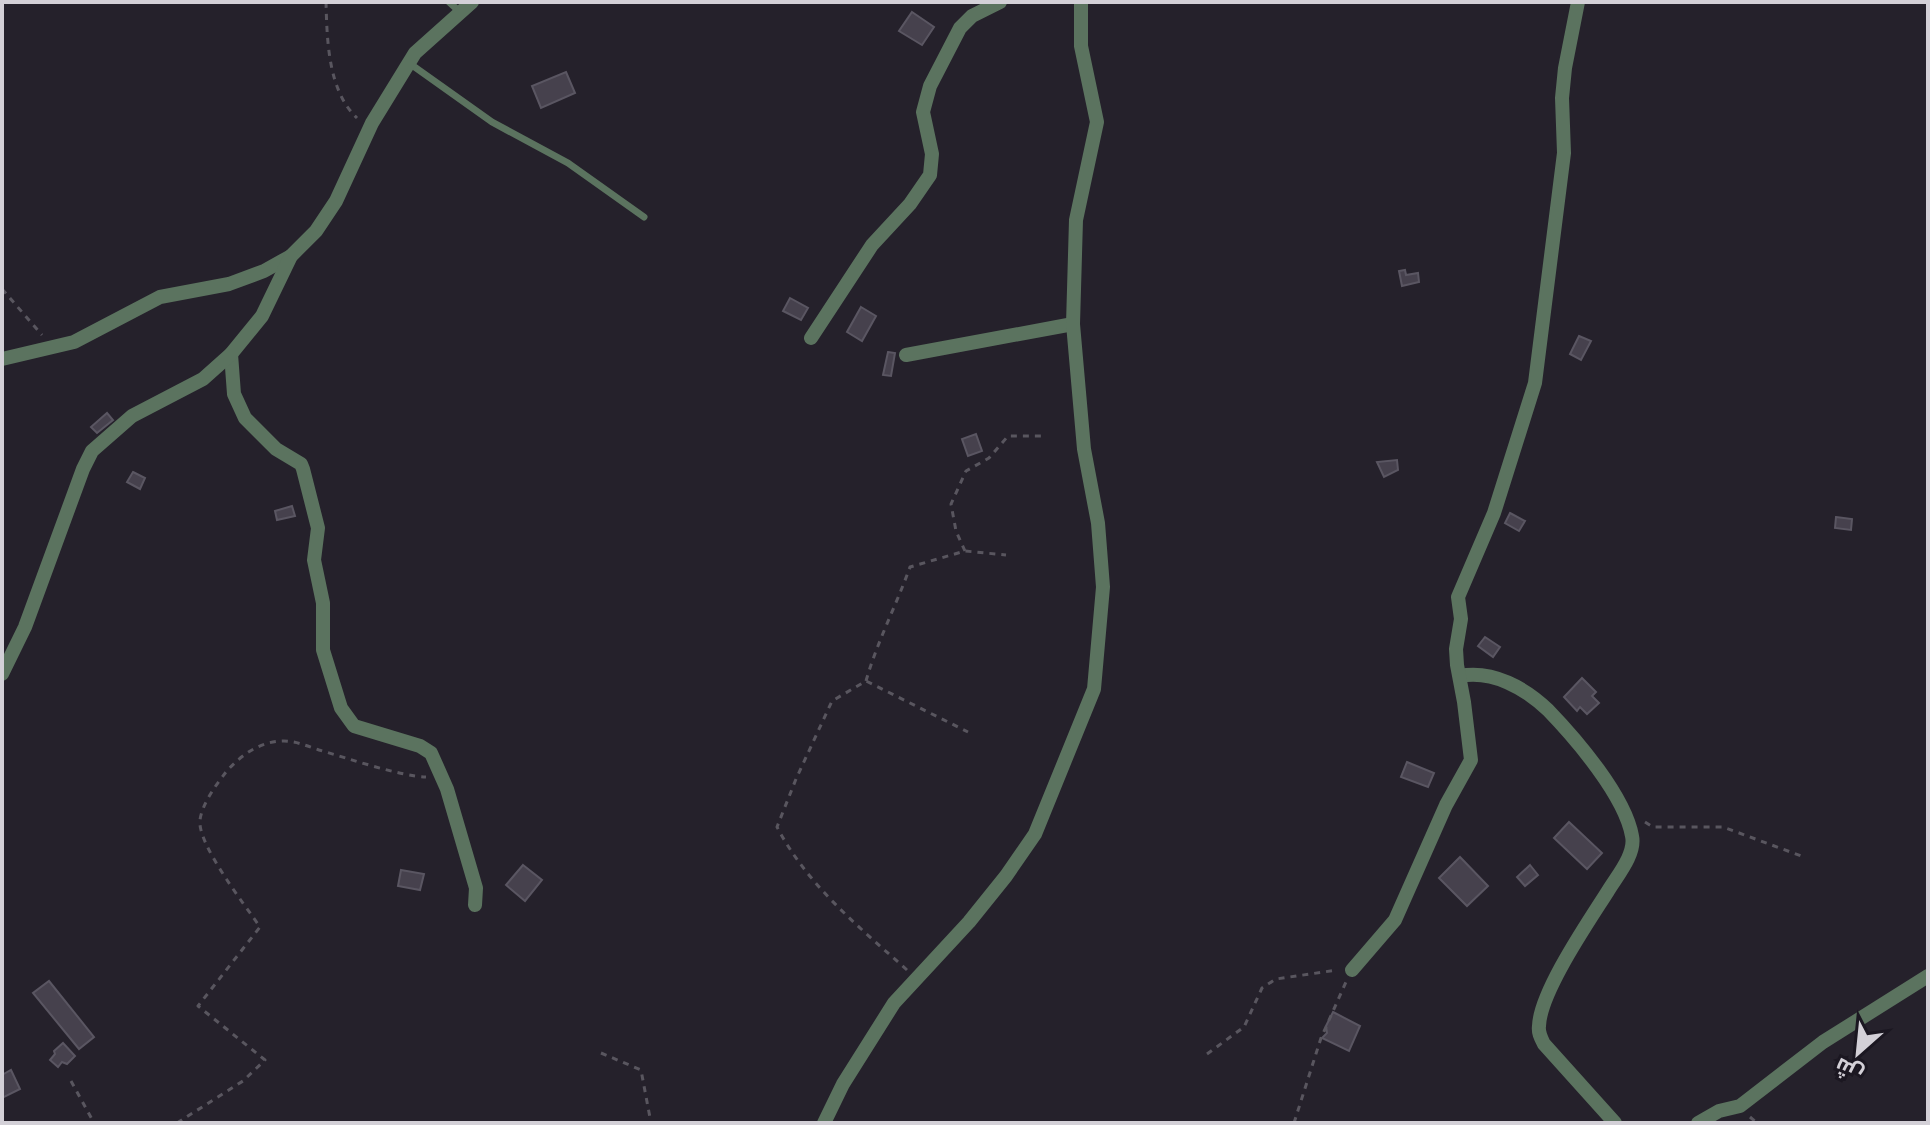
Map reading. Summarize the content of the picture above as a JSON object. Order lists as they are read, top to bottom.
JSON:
{
  "north": "bottom left"
}
